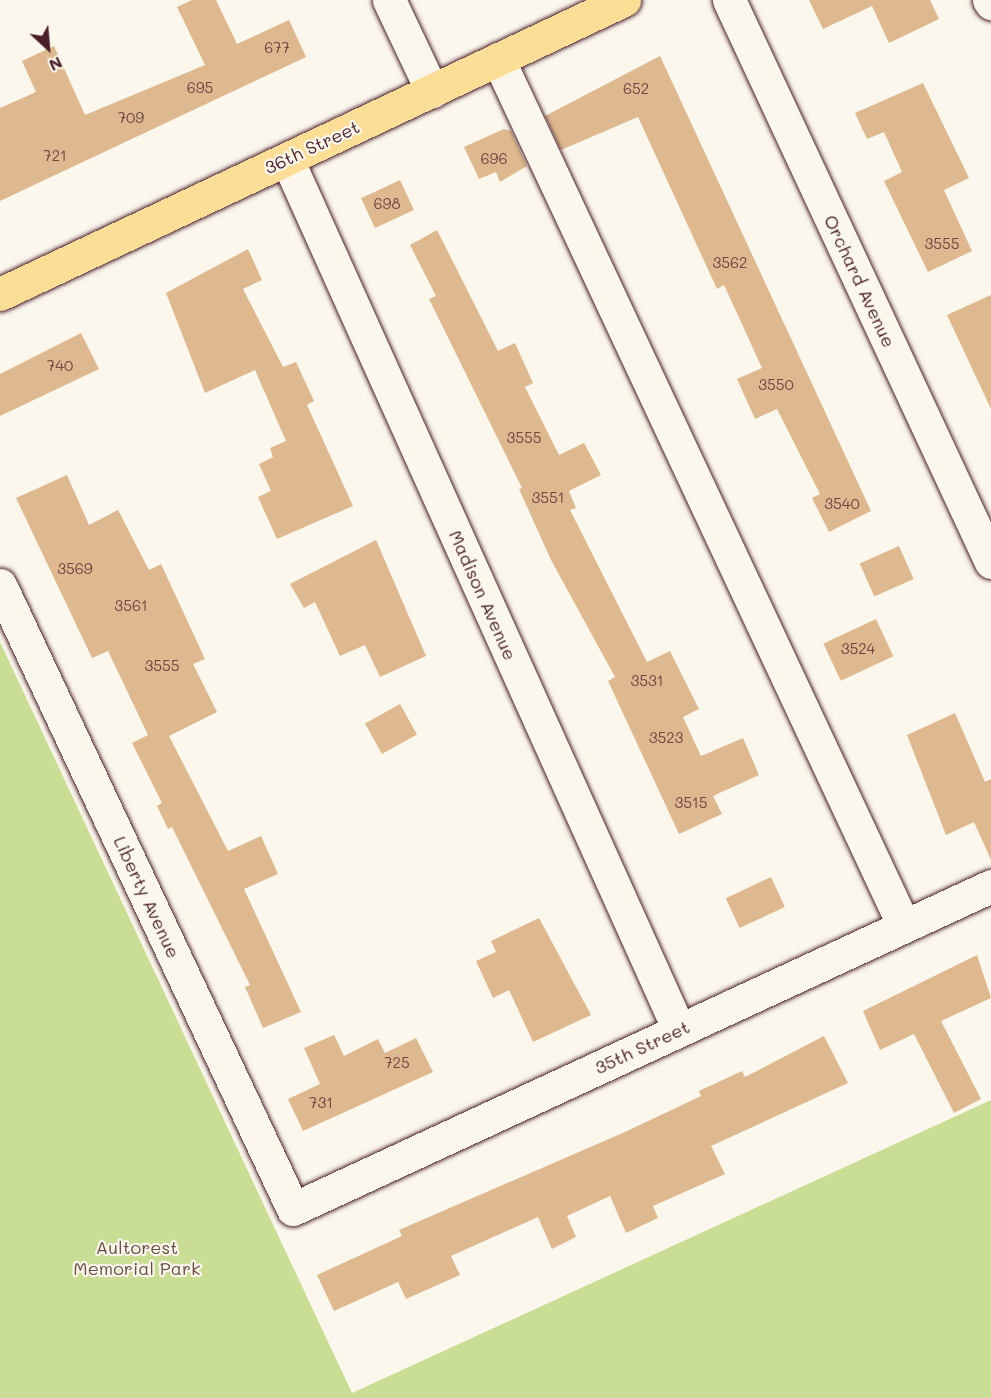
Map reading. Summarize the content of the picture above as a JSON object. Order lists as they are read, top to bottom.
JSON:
{
  "streets": {
    "main road": ["36th Street"],
    "street": [
      "Orchard Avenue",
      "Madison Avenue",
      "Liberty Avenue",
      "35th Street"
    ]
  },
  "crossings": [
    ["36th Street", "Madison Avenue"],
    ["Madison Avenue", "35th Street"],
    ["Liberty Avenue", "35th Street"]
  ],
  "parks": ["Aultorest Memorial Park"],
  "house_numbers": [
    "677",
    "695",
    "652",
    "709",
    "721",
    "696",
    "698",
    "3555",
    "3562",
    "740",
    "3550",
    "3555",
    "3551",
    "3540",
    "3569",
    "3561",
    "3524",
    "3555",
    "3531",
    "3523",
    "3515",
    "725",
    "731"
  ],
  "north": "bottom right"
}
